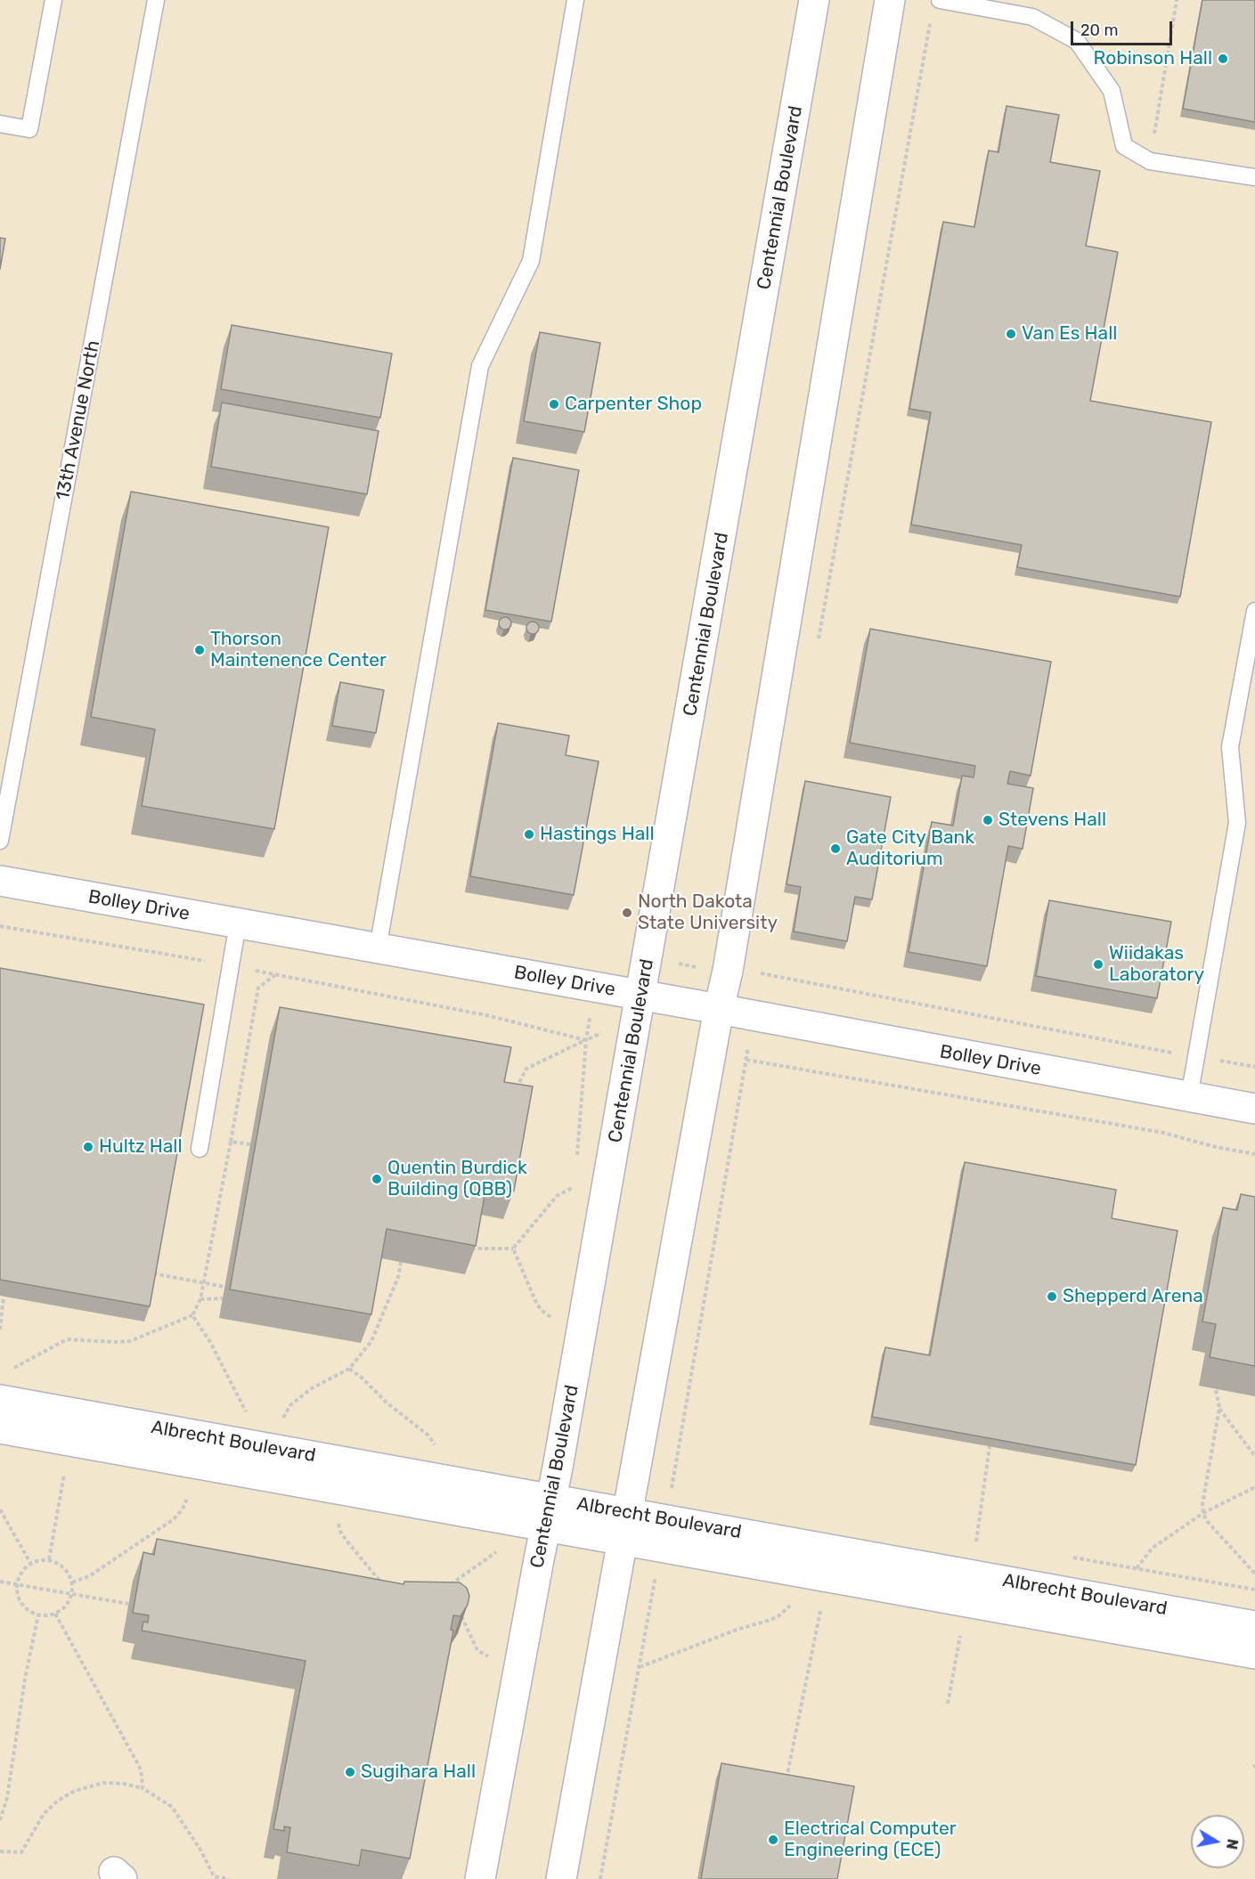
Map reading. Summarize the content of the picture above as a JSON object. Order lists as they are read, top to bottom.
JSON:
{
  "streets": {
    "street": ["Centennial Boulevard", "Bolley Drive", "Albrecht Boulevard"],
    "lane": ["13th Avenue North"]
  },
  "crossings": [
    ["Centennial Boulevard", "Bolley Drive"],
    ["Centennial Boulevard", "Albrecht Boulevard"]
  ],
  "places": [
    "Robinson Hall",
    "Van Es Hall",
    "Carpenter Shop",
    "Thorson Maintenence Center",
    "Stevens Hall",
    "Hastings Hall",
    "Gate City Bank Auditorium",
    "North Dakota State University",
    "Wiidakas Laboratory",
    "Hultz Hall",
    "Quentin Burdick Building (QBB)",
    "Shepperd Arena",
    "Sugihara Hall",
    "Electrical Computer Engineering (ECE)"
  ],
  "scale_bar": "20 m",
  "north": "right"
}
